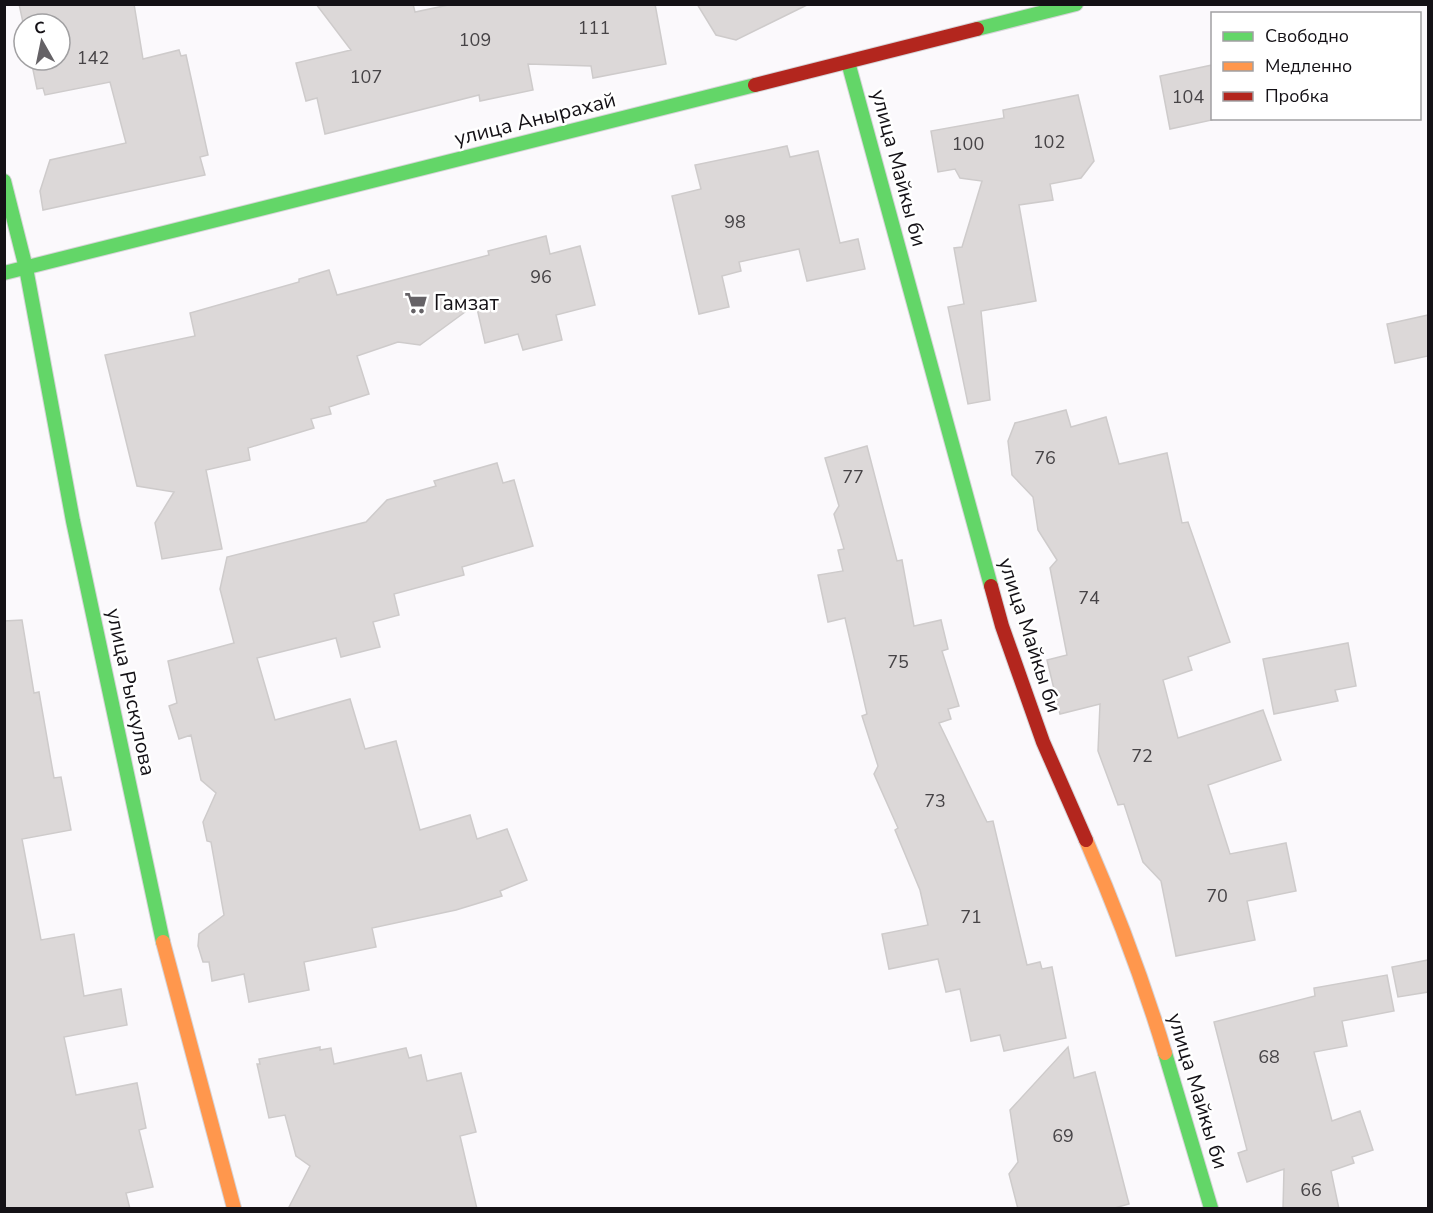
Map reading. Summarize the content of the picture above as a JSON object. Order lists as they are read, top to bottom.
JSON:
{
  "streets": {
    "street": ["улица Анырахай", "улица Майкы би", "улица Рыскулова"]
  },
  "crossings": [
    ["улица Анырахай", "улица Майкы би"],
    ["улица Анырахай", "улица Рыскулова"]
  ],
  "places": {
    "supermarket": ["Гамзат"]
  },
  "house_numbers": [
    "111",
    "109",
    "142",
    "107",
    "104",
    "102",
    "100",
    "98",
    "96",
    "76",
    "77",
    "74",
    "75",
    "72",
    "73",
    "70",
    "71",
    "68",
    "69",
    "66"
  ],
  "legend": ["Свободно", "Медленно", "Пробка"],
  "north": "top"
}
